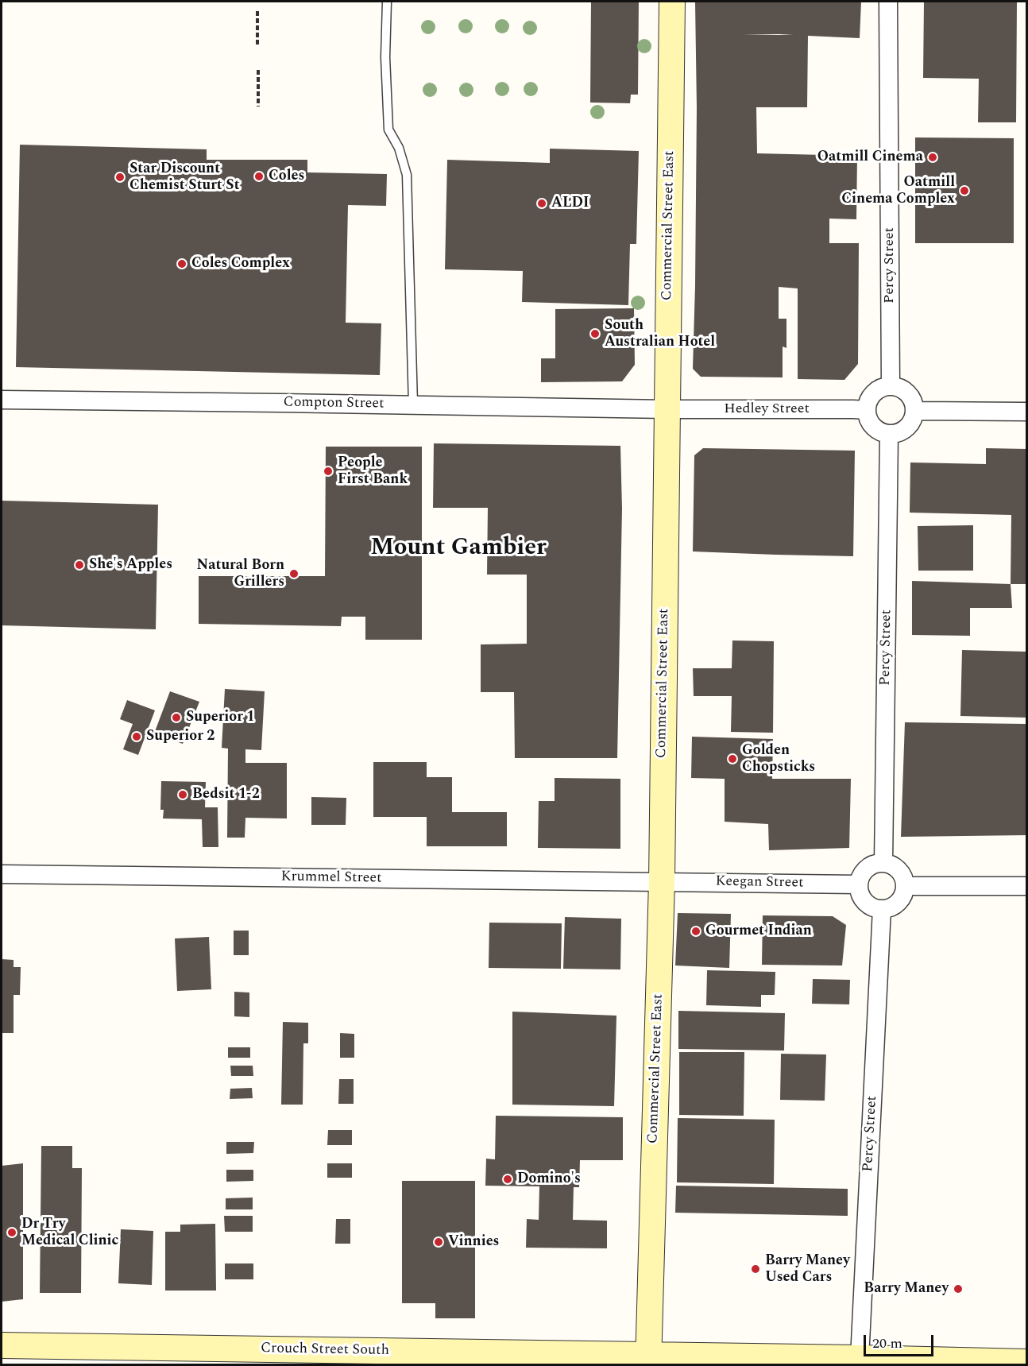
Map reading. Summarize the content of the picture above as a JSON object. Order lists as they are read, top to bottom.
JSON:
{
  "streets": {
    "street": [
      "Commercial Street East",
      "Percy Street",
      "Compton Street",
      "Hedley Street",
      "Krummel Street",
      "Keegan Street",
      "Crouch Street South"
    ]
  },
  "crossings": [
    ["Commercial Street East", "Compton Street"],
    ["Commercial Street East", "Hedley Street"],
    ["Commercial Street East", "Krummel Street"],
    ["Commercial Street East", "Keegan Street"],
    ["Commercial Street East", "Crouch Street South"],
    ["Percy Street", "Hedley Street"],
    ["Percy Street", "Keegan Street"],
    ["Percy Street", "Crouch Street South"],
    ["Compton Street", "Hedley Street"],
    ["Krummel Street", "Keegan Street"]
  ],
  "districts": ["Mount Gambier"],
  "places": [
    "Oatmill Cinema",
    "Coles",
    "Star Discount Chemist Sturt St",
    "Oatmill Cinema Complex",
    "ALDI",
    "Coles Complex",
    "South Australian Hotel",
    "People First Bank",
    "She's Apples",
    "Natural Born Grillers",
    "Superior 1",
    "Superior 2",
    "Golden Chopsticks",
    "Bedsit 1-2",
    "Gourmet Indian",
    "Domino's",
    "Dr Try Medical Clinic",
    "Vinnies",
    "Barry Maney Used Cars",
    "Barry Maney"
  ],
  "scale_bar": "20 m"
}
